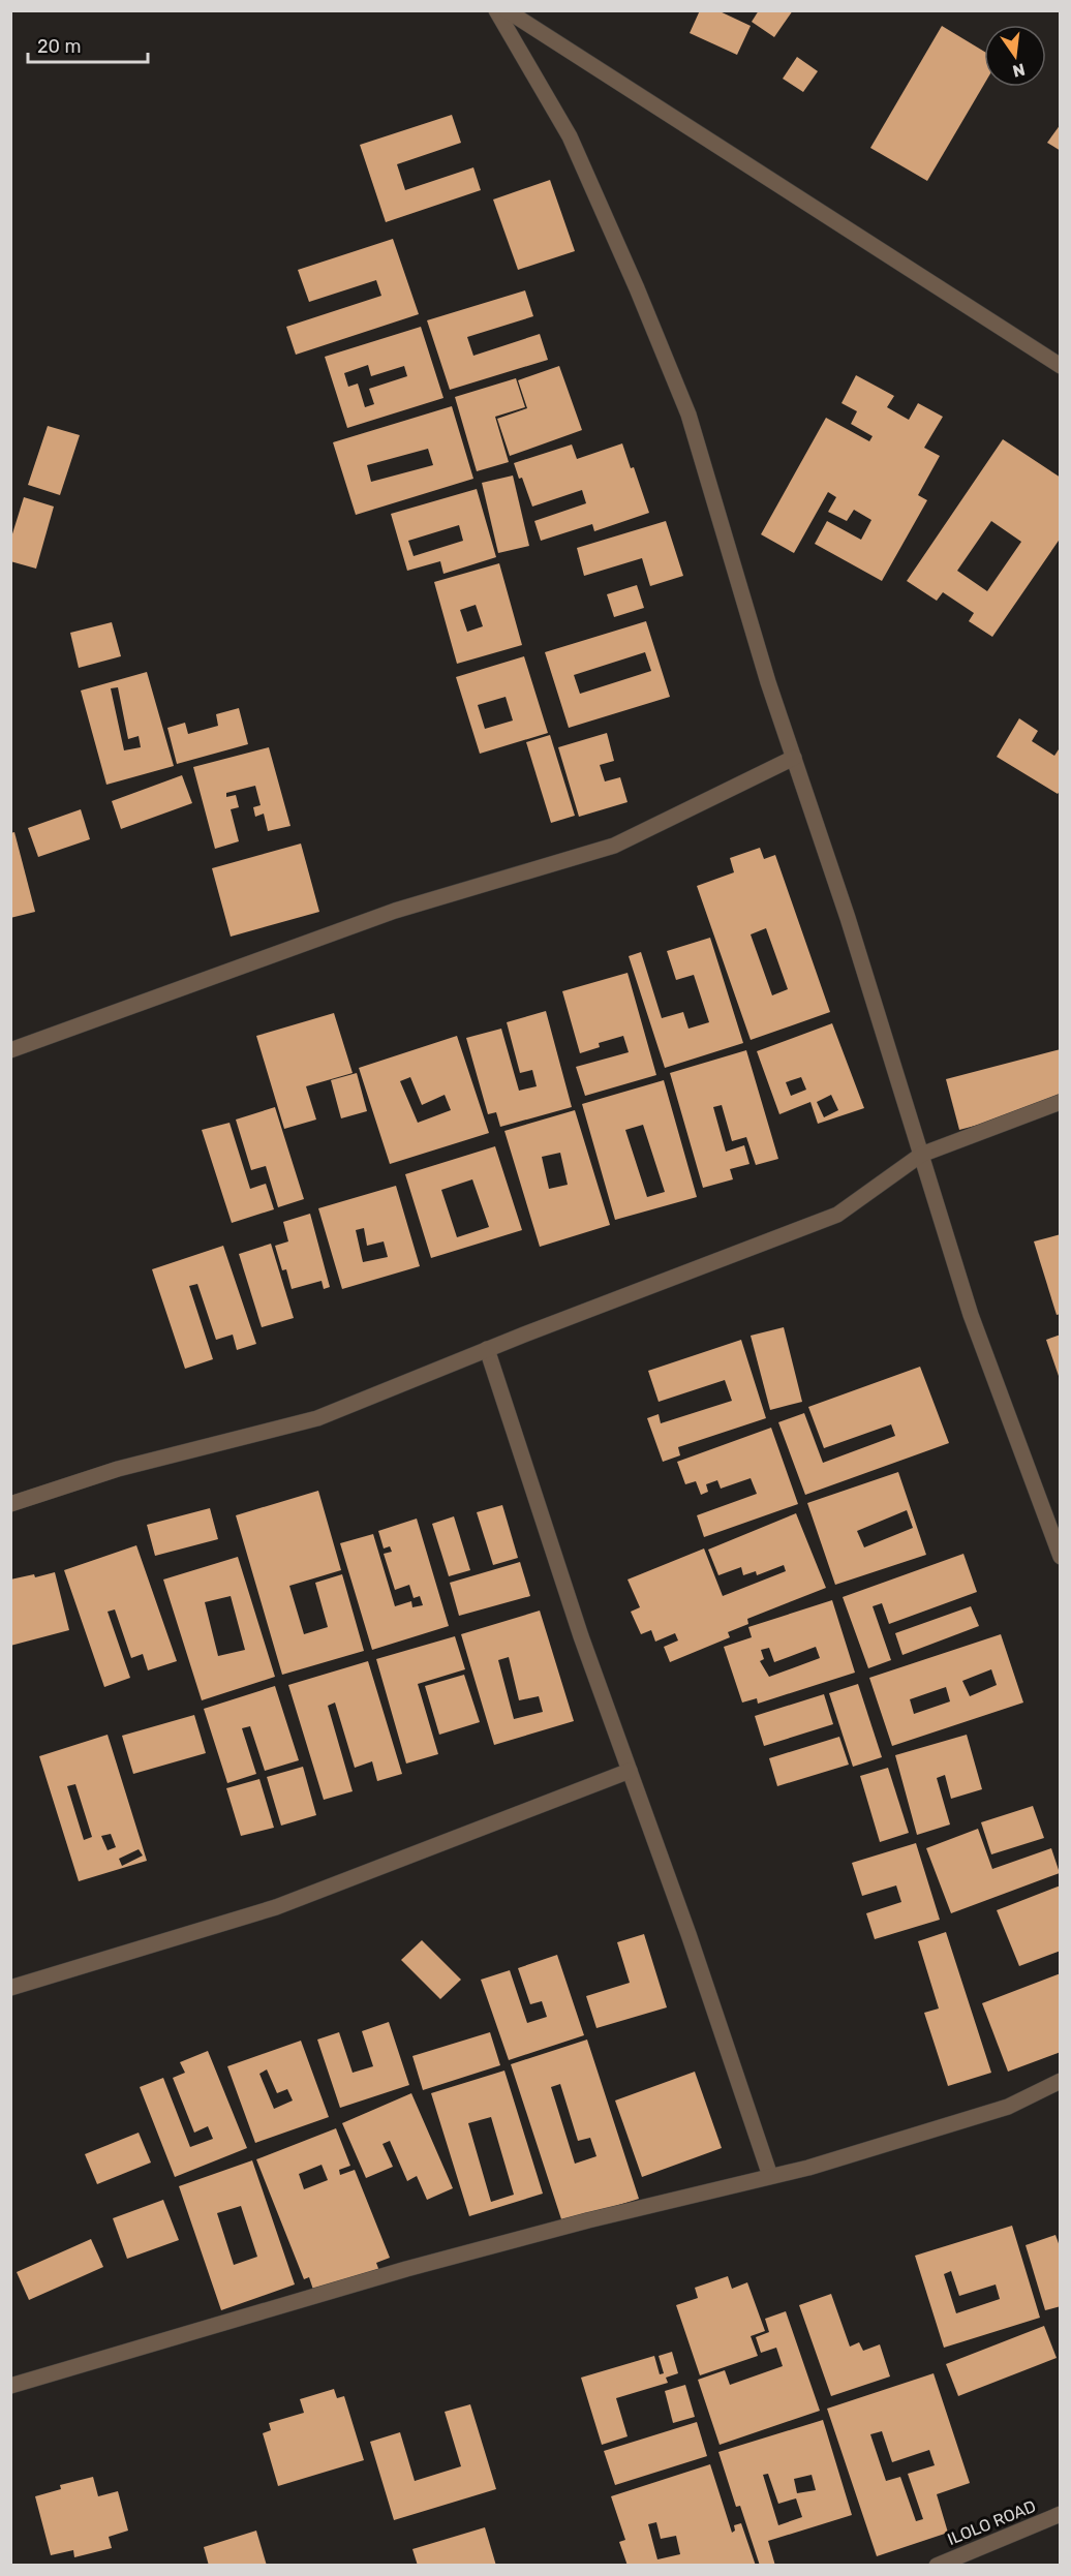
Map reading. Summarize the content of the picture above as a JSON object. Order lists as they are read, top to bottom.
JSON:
{
  "streets": {
    "street": ["ILOLO ROAD"]
  },
  "scale_bar": "20 m",
  "north": "bottom"
}
